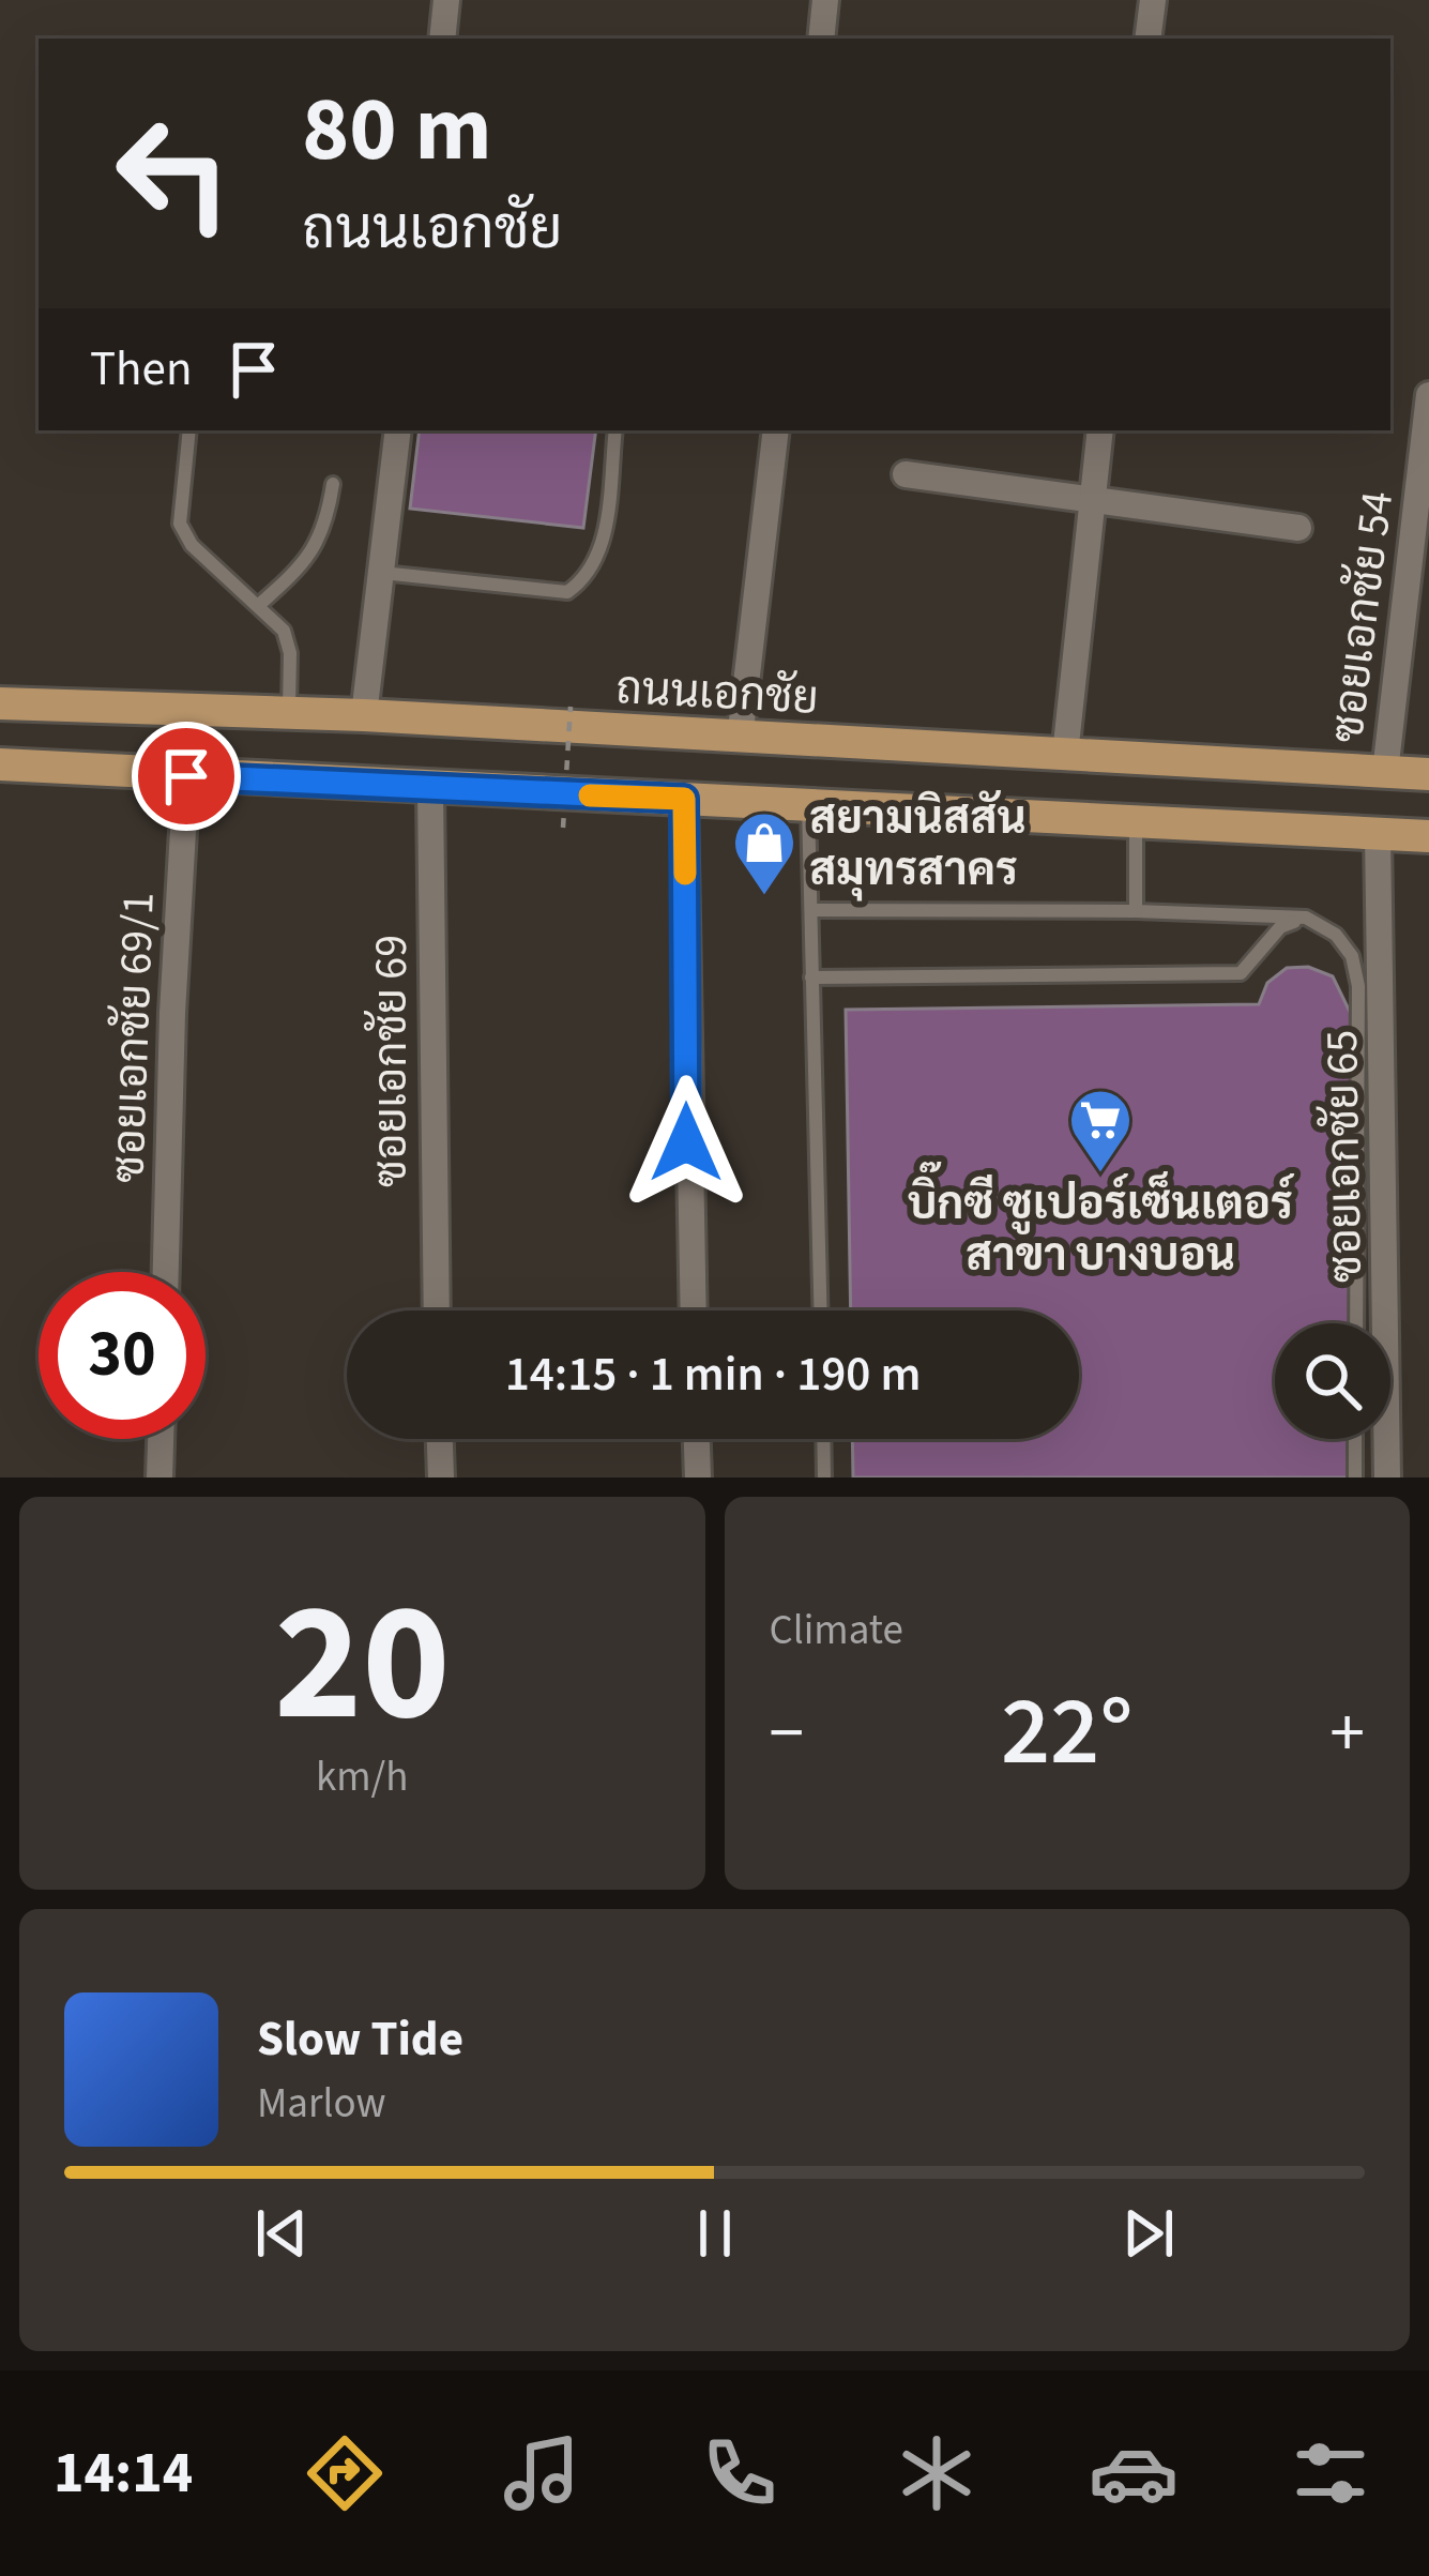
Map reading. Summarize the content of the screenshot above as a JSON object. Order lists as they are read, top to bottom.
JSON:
{
  "streets": {
    "main road": ["ถนนเอกชัย"],
    "street": [
      "ซอยเอกชัย 54",
      "ซอยเอกชัย 69/1",
      "ซอยเอกชัย 69",
      "ซอยเอกชัย 65"
    ]
  },
  "crossings": [
    ["ซอยเอกชัย 54", "ถนนเอกชัย"]
  ],
  "places": {
    "shop": ["สยามนิสสัน สมุทรสาคร"],
    "supermarket": ["บิ๊กซี ซูเปอร์เซ็นเตอร์ สาขา บางบอน"]
  },
  "page": {
    "turn": ["80 m", "ถนนเอกชัย"],
    "then": "Then",
    "limit": "30",
    "trip": "14:15 · 1 min · 190 m",
    "tile": [
      ["20", "km/h"],
      "Climate"
    ],
    "heat": ["−", "22°", "+"],
    "song": ["Slow Tide", "Marlow"],
    "tabs": "14:14"
  }
}
